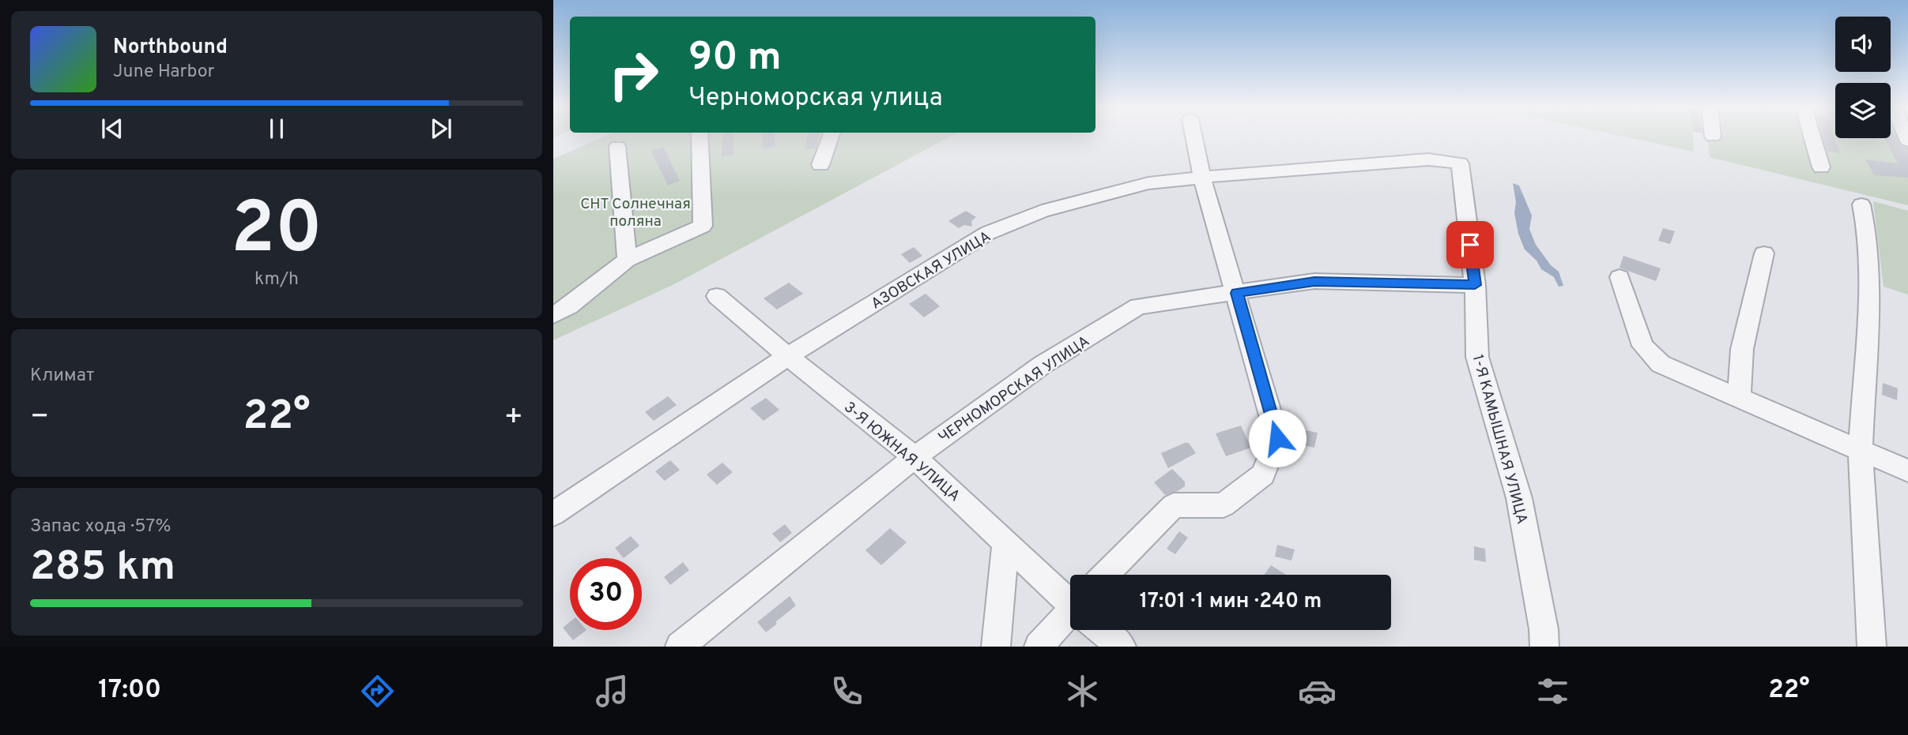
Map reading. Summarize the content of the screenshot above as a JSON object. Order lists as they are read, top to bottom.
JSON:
{
  "streets": {
    "street": [
      "АЗОВСКАЯ УЛИЦА",
      "ЧЕРНОМОРСКАЯ УЛИЦА",
      "1-Я КАМЫШНАЯ УЛИЦА",
      "3-Я ЮЖНАЯ УЛИЦА"
    ]
  },
  "crossings": [
    ["АЗОВСКАЯ УЛИЦА", "1-Я КАМЫШНАЯ УЛИЦА"],
    ["АЗОВСКАЯ УЛИЦА", "3-Я ЮЖНАЯ УЛИЦА"],
    ["ЧЕРНОМОРСКАЯ УЛИЦА", "1-Я КАМЫШНАЯ УЛИЦА"],
    ["ЧЕРНОМОРСКАЯ УЛИЦА", "3-Я ЮЖНАЯ УЛИЦА"]
  ],
  "parks": ["СНТ Солнечная поляна"],
  "page": {
    "turn": ["90 m", "Черноморская улица"],
    "song": ["Northbound", "June Harbor"],
    "tile": [
      ["20", "km/h"],
      "Климат",
      ["Запас хода · 57%", "285 km"]
    ],
    "heat": ["−", "22°", "+"],
    "limit": "30",
    "trip": "17:01 · 1 мин · 240 m",
    "tabs": ["17:00", "22°"]
  }
}
